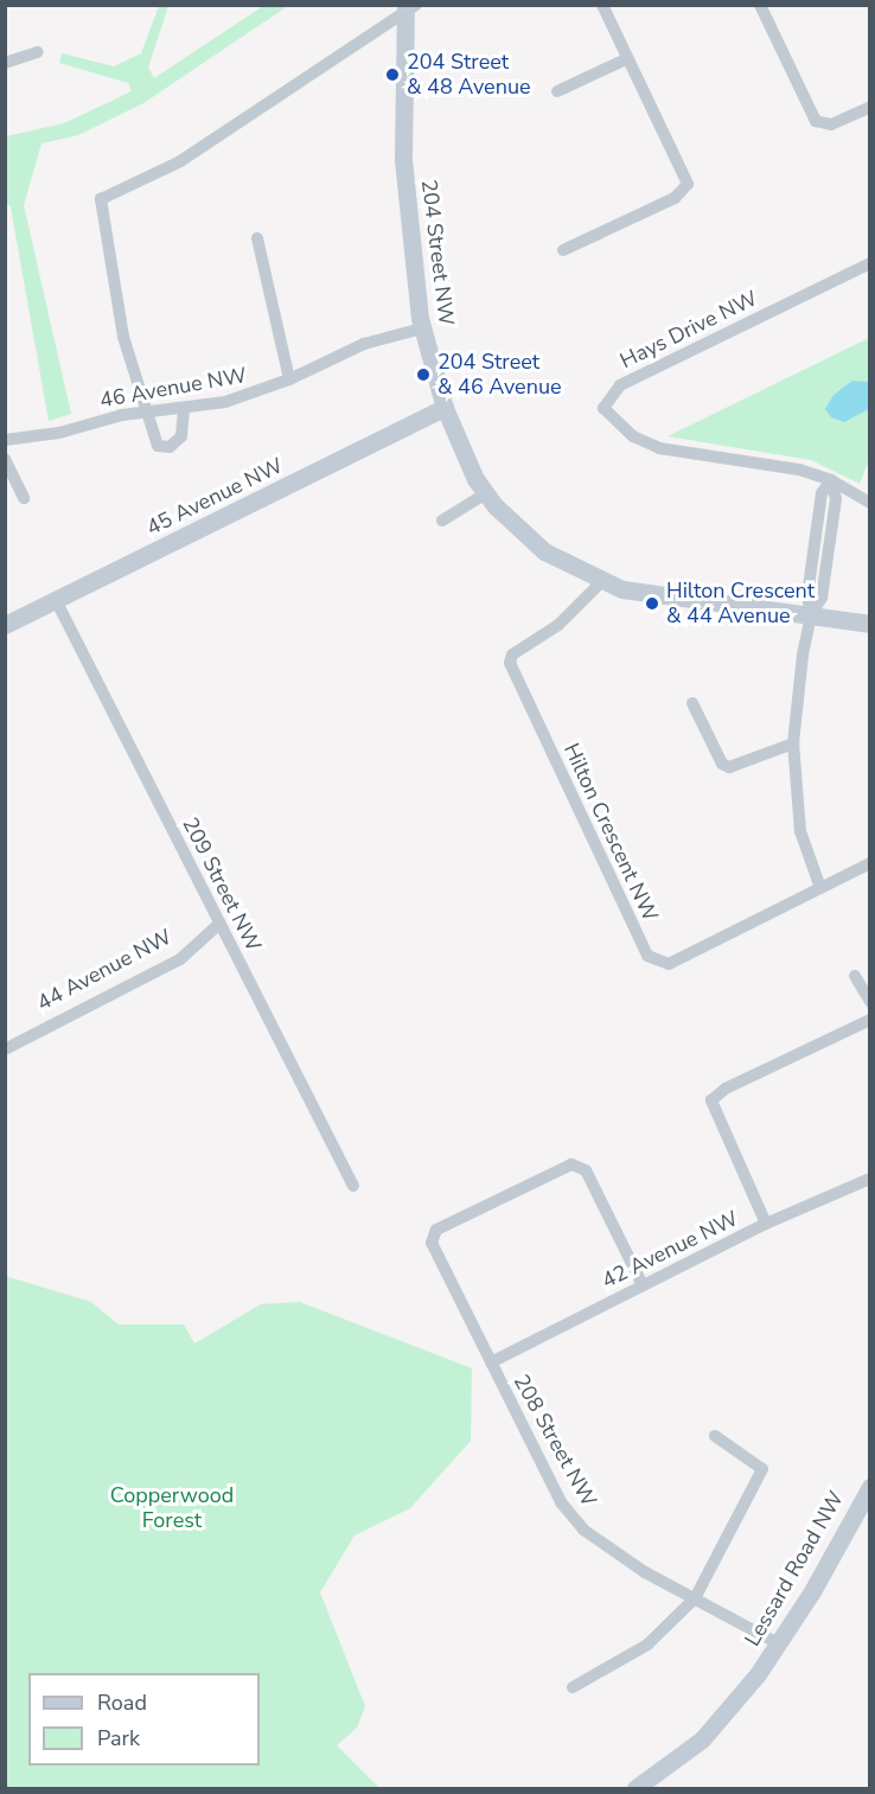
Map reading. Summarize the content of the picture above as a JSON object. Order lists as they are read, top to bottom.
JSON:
{
  "streets": {
    "street": [
      "204 Street NW",
      "Hays Drive NW",
      "46 Avenue NW",
      "45 Avenue NW",
      "Hilton Crescent NW",
      "209 Street NW",
      "44 Avenue NW",
      "42 Avenue NW",
      "208 Street NW",
      "Lessard Road NW"
    ]
  },
  "crossings": [
    ["204 Street NW", "46 Avenue NW"],
    ["204 Street NW", "45 Avenue NW"],
    ["204 Street NW", "Hilton Crescent NW"],
    ["45 Avenue NW", "209 Street NW"],
    ["209 Street NW", "44 Avenue NW"],
    ["42 Avenue NW", "208 Street NW"],
    ["208 Street NW", "Lessard Road NW"]
  ],
  "parks": ["Copperwood Forest"],
  "places": ["204 Street & 48 Avenue", "204 Street & 46 Avenue", "Hilton Crescent & 44 Avenue"],
  "legend": ["Road", "Park"]
}
